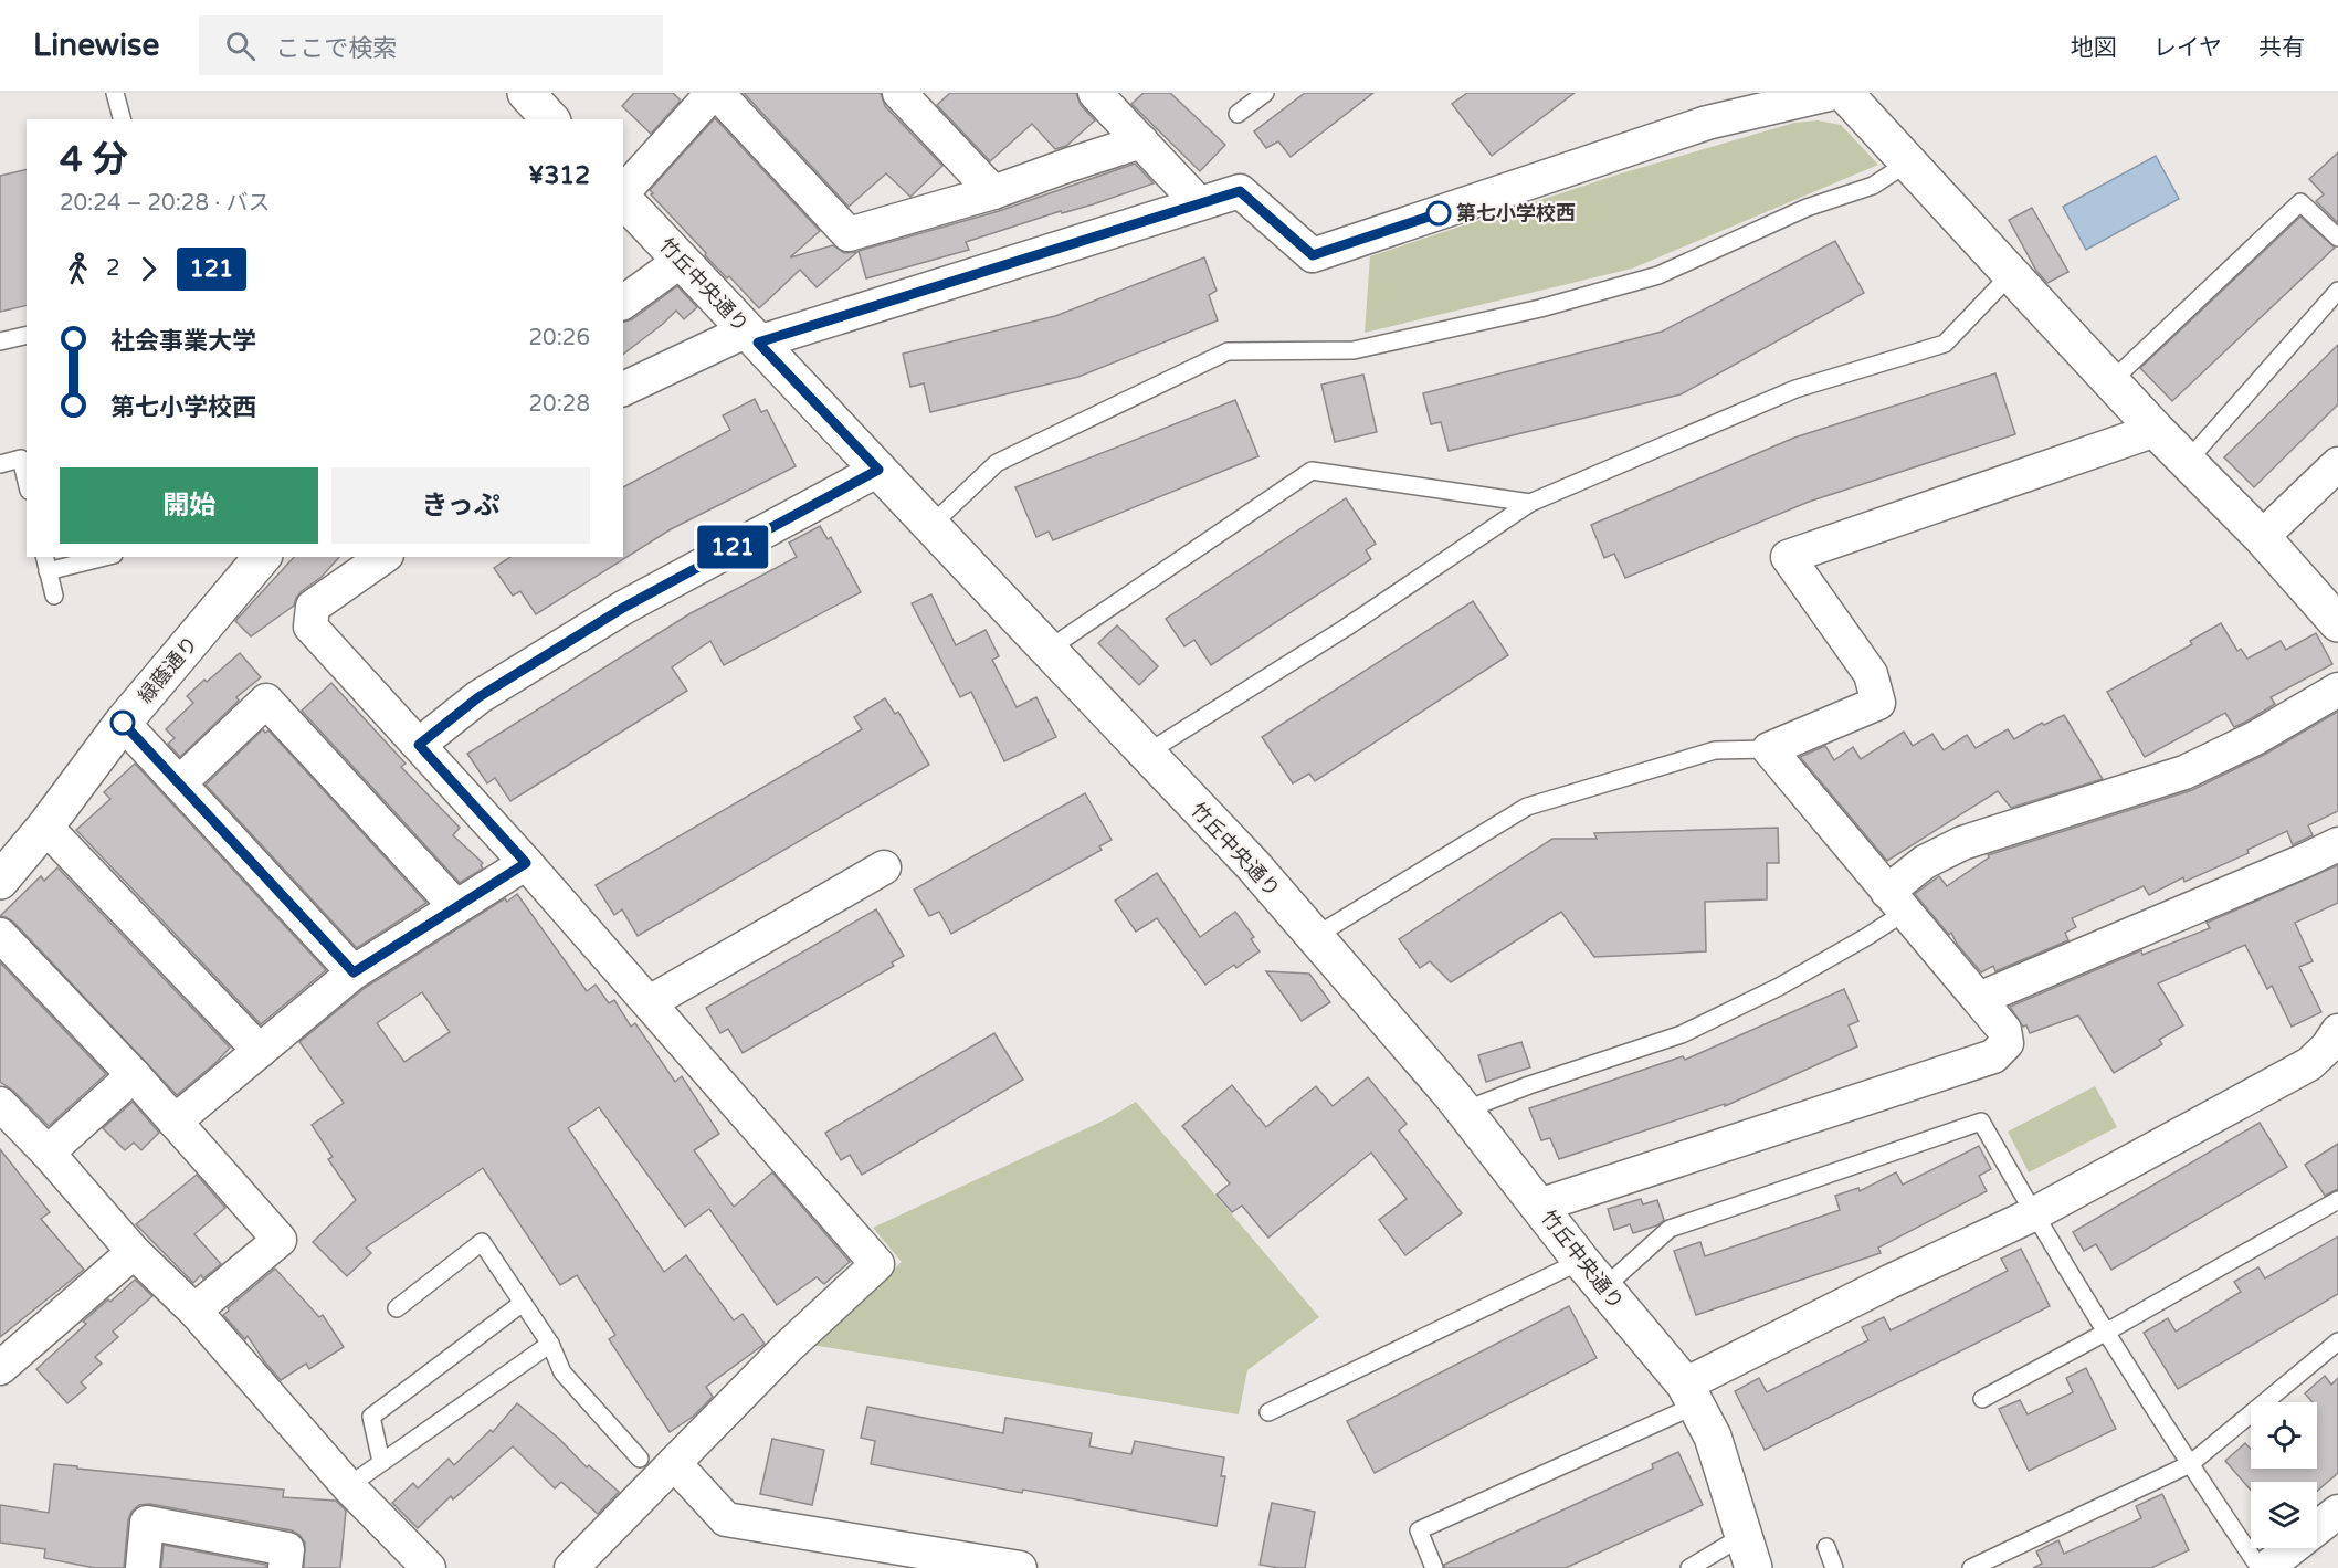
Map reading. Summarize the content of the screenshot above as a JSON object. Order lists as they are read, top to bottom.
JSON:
{
  "streets": {
    "street": ["竹丘中央通り", "緑蔭通り"]
  },
  "places": ["第七小学校西"],
  "lines": ["bus line 121"],
  "page": {
    "header": "Linewise",
    "search": "ここで検索",
    "nav": ["地図", "レイヤ", "共有"],
    "on_map": "121",
    "heading": ["4 分", "20:24 – 20:28 · バス", "¥312"],
    "legs": ["2", "121"],
    "list": [
      {
        "name": "社会事業大学",
        "value": "20:26"
      },
      {
        "name": "第七小学校西",
        "value": "20:28"
      }
    ],
    "buttons": ["開始", "きっぷ"]
  }
}
